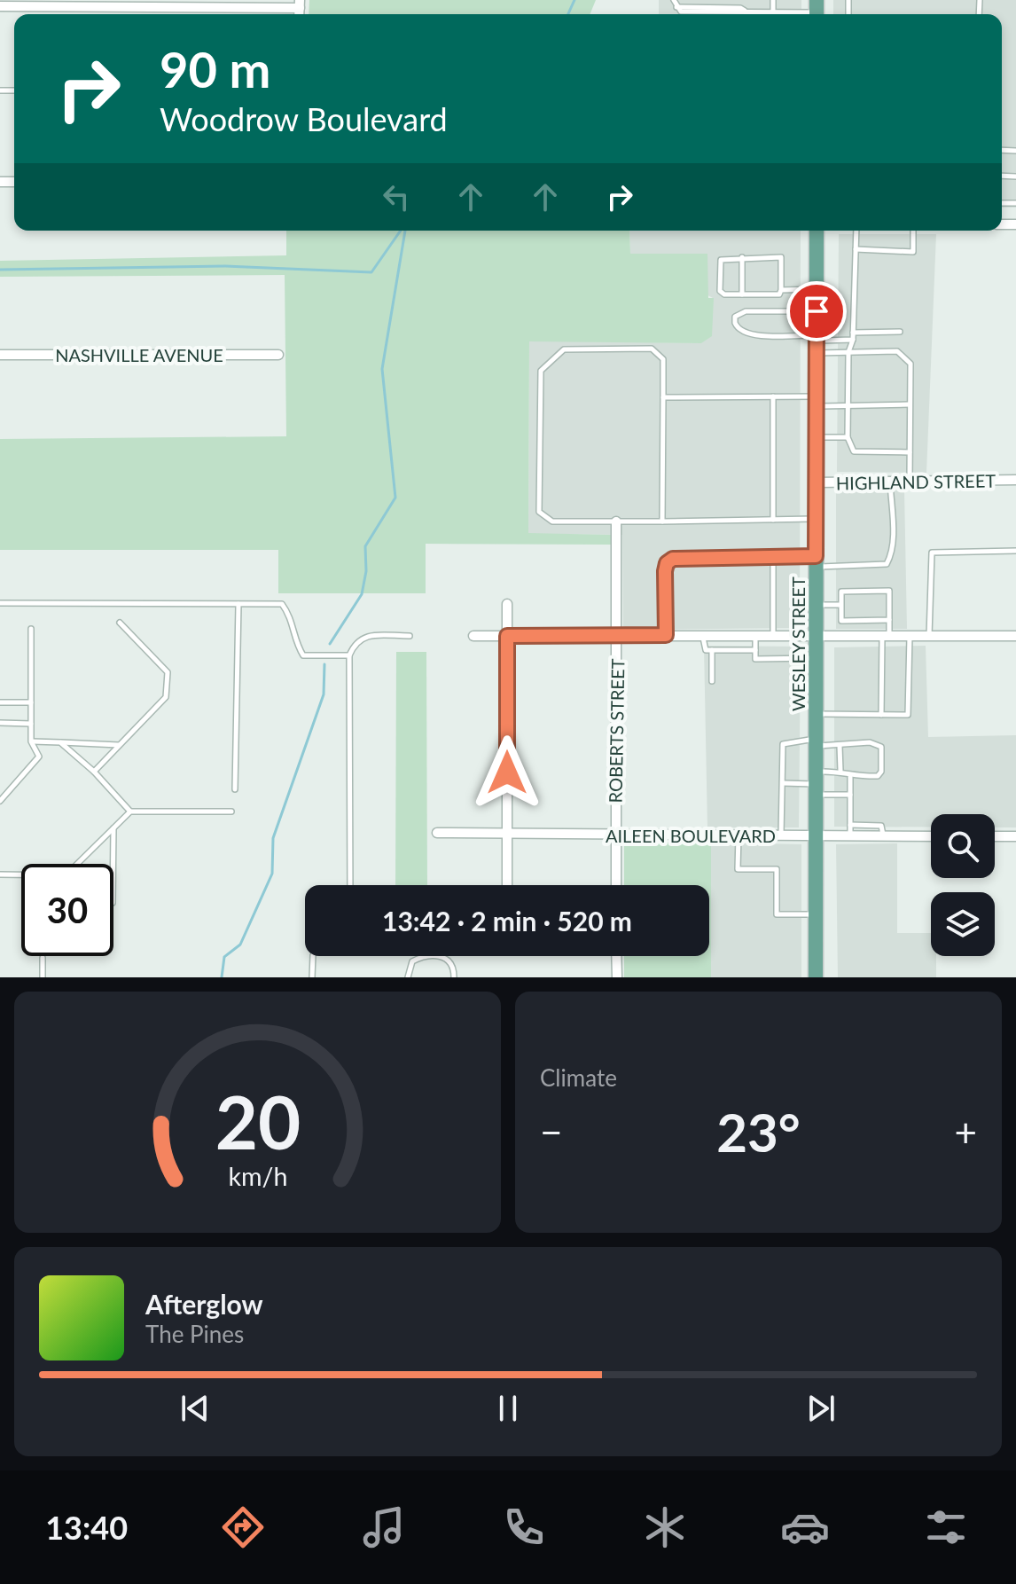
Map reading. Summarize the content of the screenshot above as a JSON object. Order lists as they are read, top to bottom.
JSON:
{
  "streets": {
    "main road": ["WESLEY STREET"],
    "street": [
      "NASHVILLE AVENUE",
      "HIGHLAND STREET",
      "ROBERTS STREET",
      "AILEEN BOULEVARD"
    ]
  },
  "crossings": [
    ["HIGHLAND STREET", "WESLEY STREET"],
    ["WESLEY STREET", "AILEEN BOULEVARD"],
    ["ROBERTS STREET", "AILEEN BOULEVARD"]
  ],
  "page": {
    "turn": ["90 m", "Woodrow Boulevard"],
    "limit": "30",
    "trip": "13:42 · 2 min · 520 m",
    "tile": "Climate",
    "heat": ["−", "23°", "+"],
    "song": ["Afterglow", "The Pines"],
    "tabs": "13:40",
    "gauge": ["20", "km/h"]
  }
}
